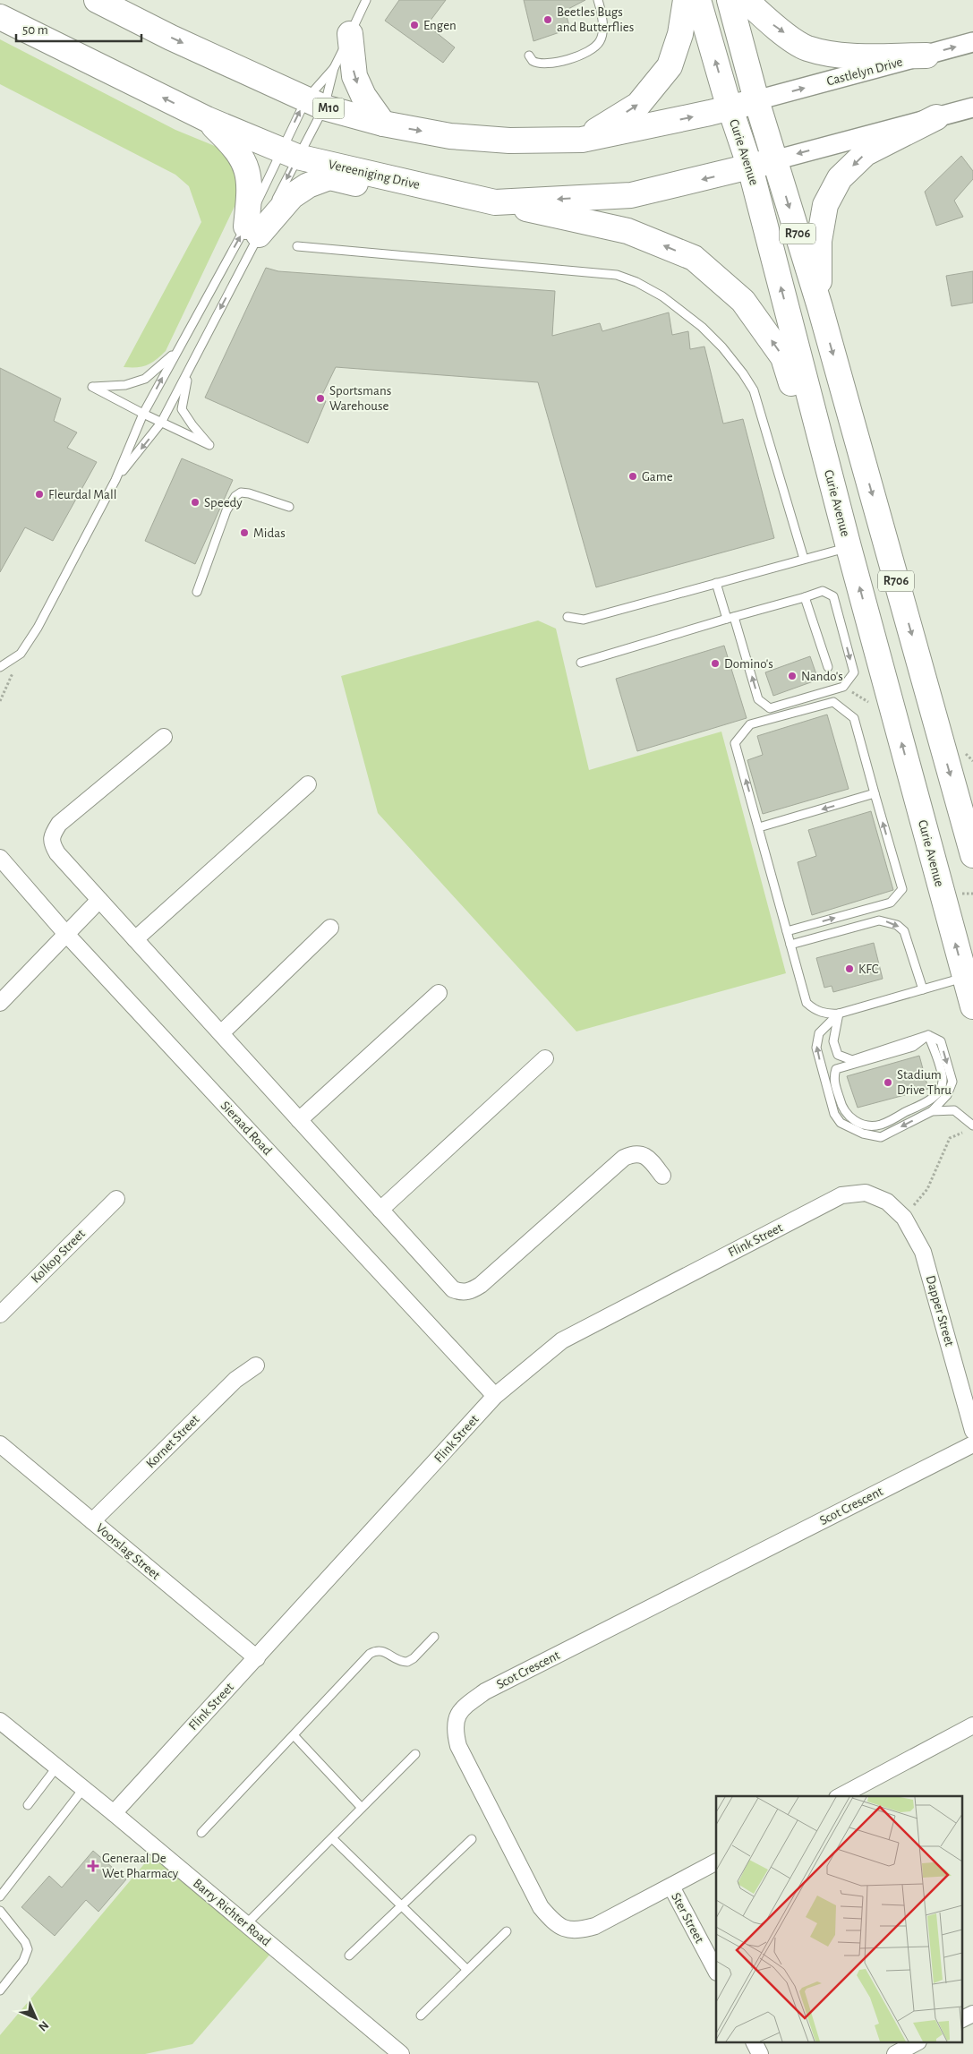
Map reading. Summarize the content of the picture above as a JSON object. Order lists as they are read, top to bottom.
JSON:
{
  "streets": {
    "main road": [
      "M10",
      "Curie Avenue",
      "Vereeniging Drive",
      "R706"
    ],
    "street": [
      "Castlelyn Drive",
      "Sieraad Road",
      "Flink Street",
      "Kolkop Street",
      "Dapper Street",
      "Kornet Street",
      "Scot Crescent",
      "Voorslag Street",
      "Barry Richter Road",
      "Ster Street"
    ]
  },
  "crossings": [
    ["Castlelyn Drive", "M10"],
    ["Castlelyn Drive", "Curie Avenue"],
    ["M10", "Curie Avenue"],
    ["Curie Avenue", "Vereeniging Drive"],
    ["Sieraad Road", "Flink Street"],
    ["Flink Street", "Dapper Street"],
    ["Flink Street", "Voorslag Street"],
    ["Flink Street", "Barry Richter Road"],
    ["Kornet Street", "Voorslag Street"],
    ["Scot Crescent", "Ster Street"]
  ],
  "places": {
    "other": [
      "Beetles Bugs and Butterflies",
      "Engen",
      "Sportsmans Warehouse",
      "Game",
      "Fleurdal Mall",
      "Speedy",
      "Midas",
      "Domino's",
      "Nando's",
      "KFC",
      "Stadium Drive Thru"
    ],
    "health": ["Generaal De Wet Pharmacy"]
  },
  "scale_bar": "50 m",
  "north": "bottom right"
}
